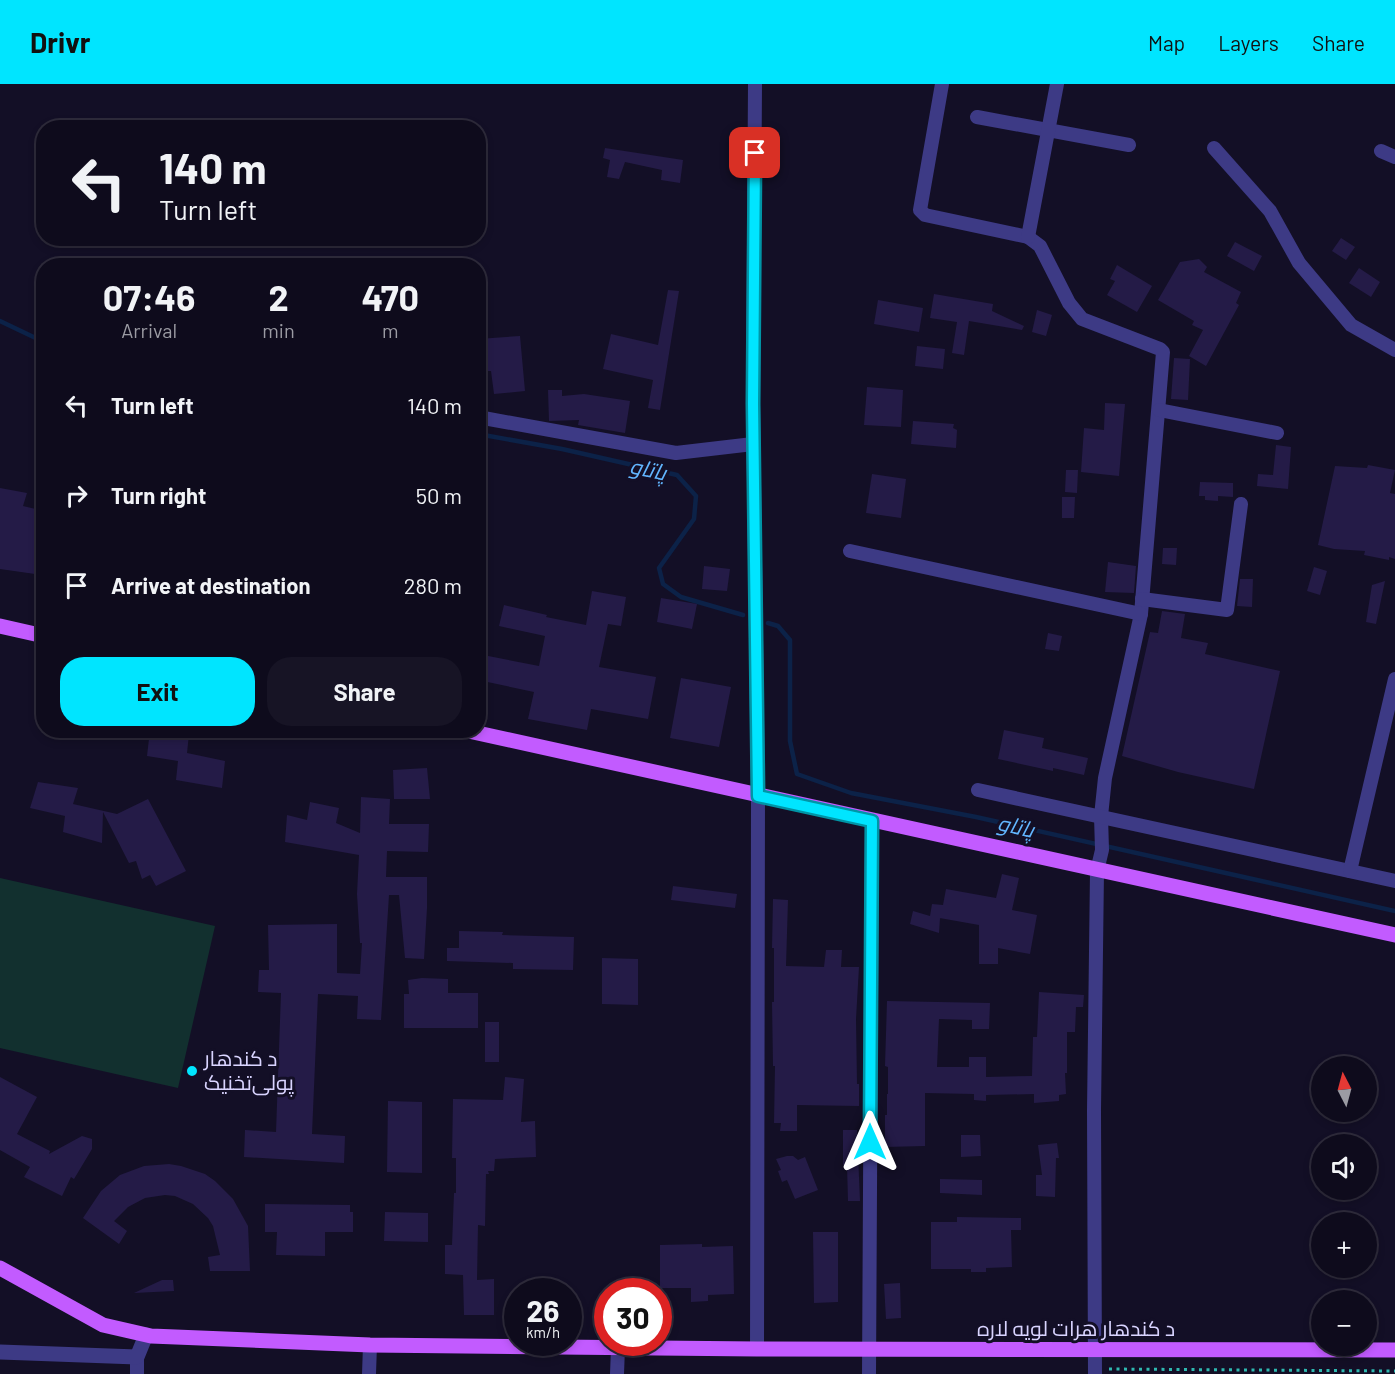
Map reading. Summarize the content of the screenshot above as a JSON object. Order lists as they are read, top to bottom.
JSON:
{
  "streets": {
    "main road": ["د کندهار هرات لویه لاره"]
  },
  "water": ["پاتاو"],
  "places": ["د کندهار پولی‌تخنیک"],
  "north": "top",
  "page": {
    "header": "Drivr",
    "nav": ["Map", "Layers", "Share"],
    "turn": ["140 m", "Turn left"],
    "eta": [
      "07:46",
      "Arrival",
      "2",
      "min",
      "470",
      "m"
    ],
    "list": [
      {
        "name": "Turn left",
        "value": "140 m"
      },
      {
        "name": "Turn right",
        "value": "50 m"
      },
      {
        "name": "Arrive at destination",
        "value": "280 m"
      }
    ],
    "buttons": ["Exit", "Share"],
    "map_buttons": ["+", "−"],
    "speed": "26 km/h",
    "limit": "30"
  }
}
